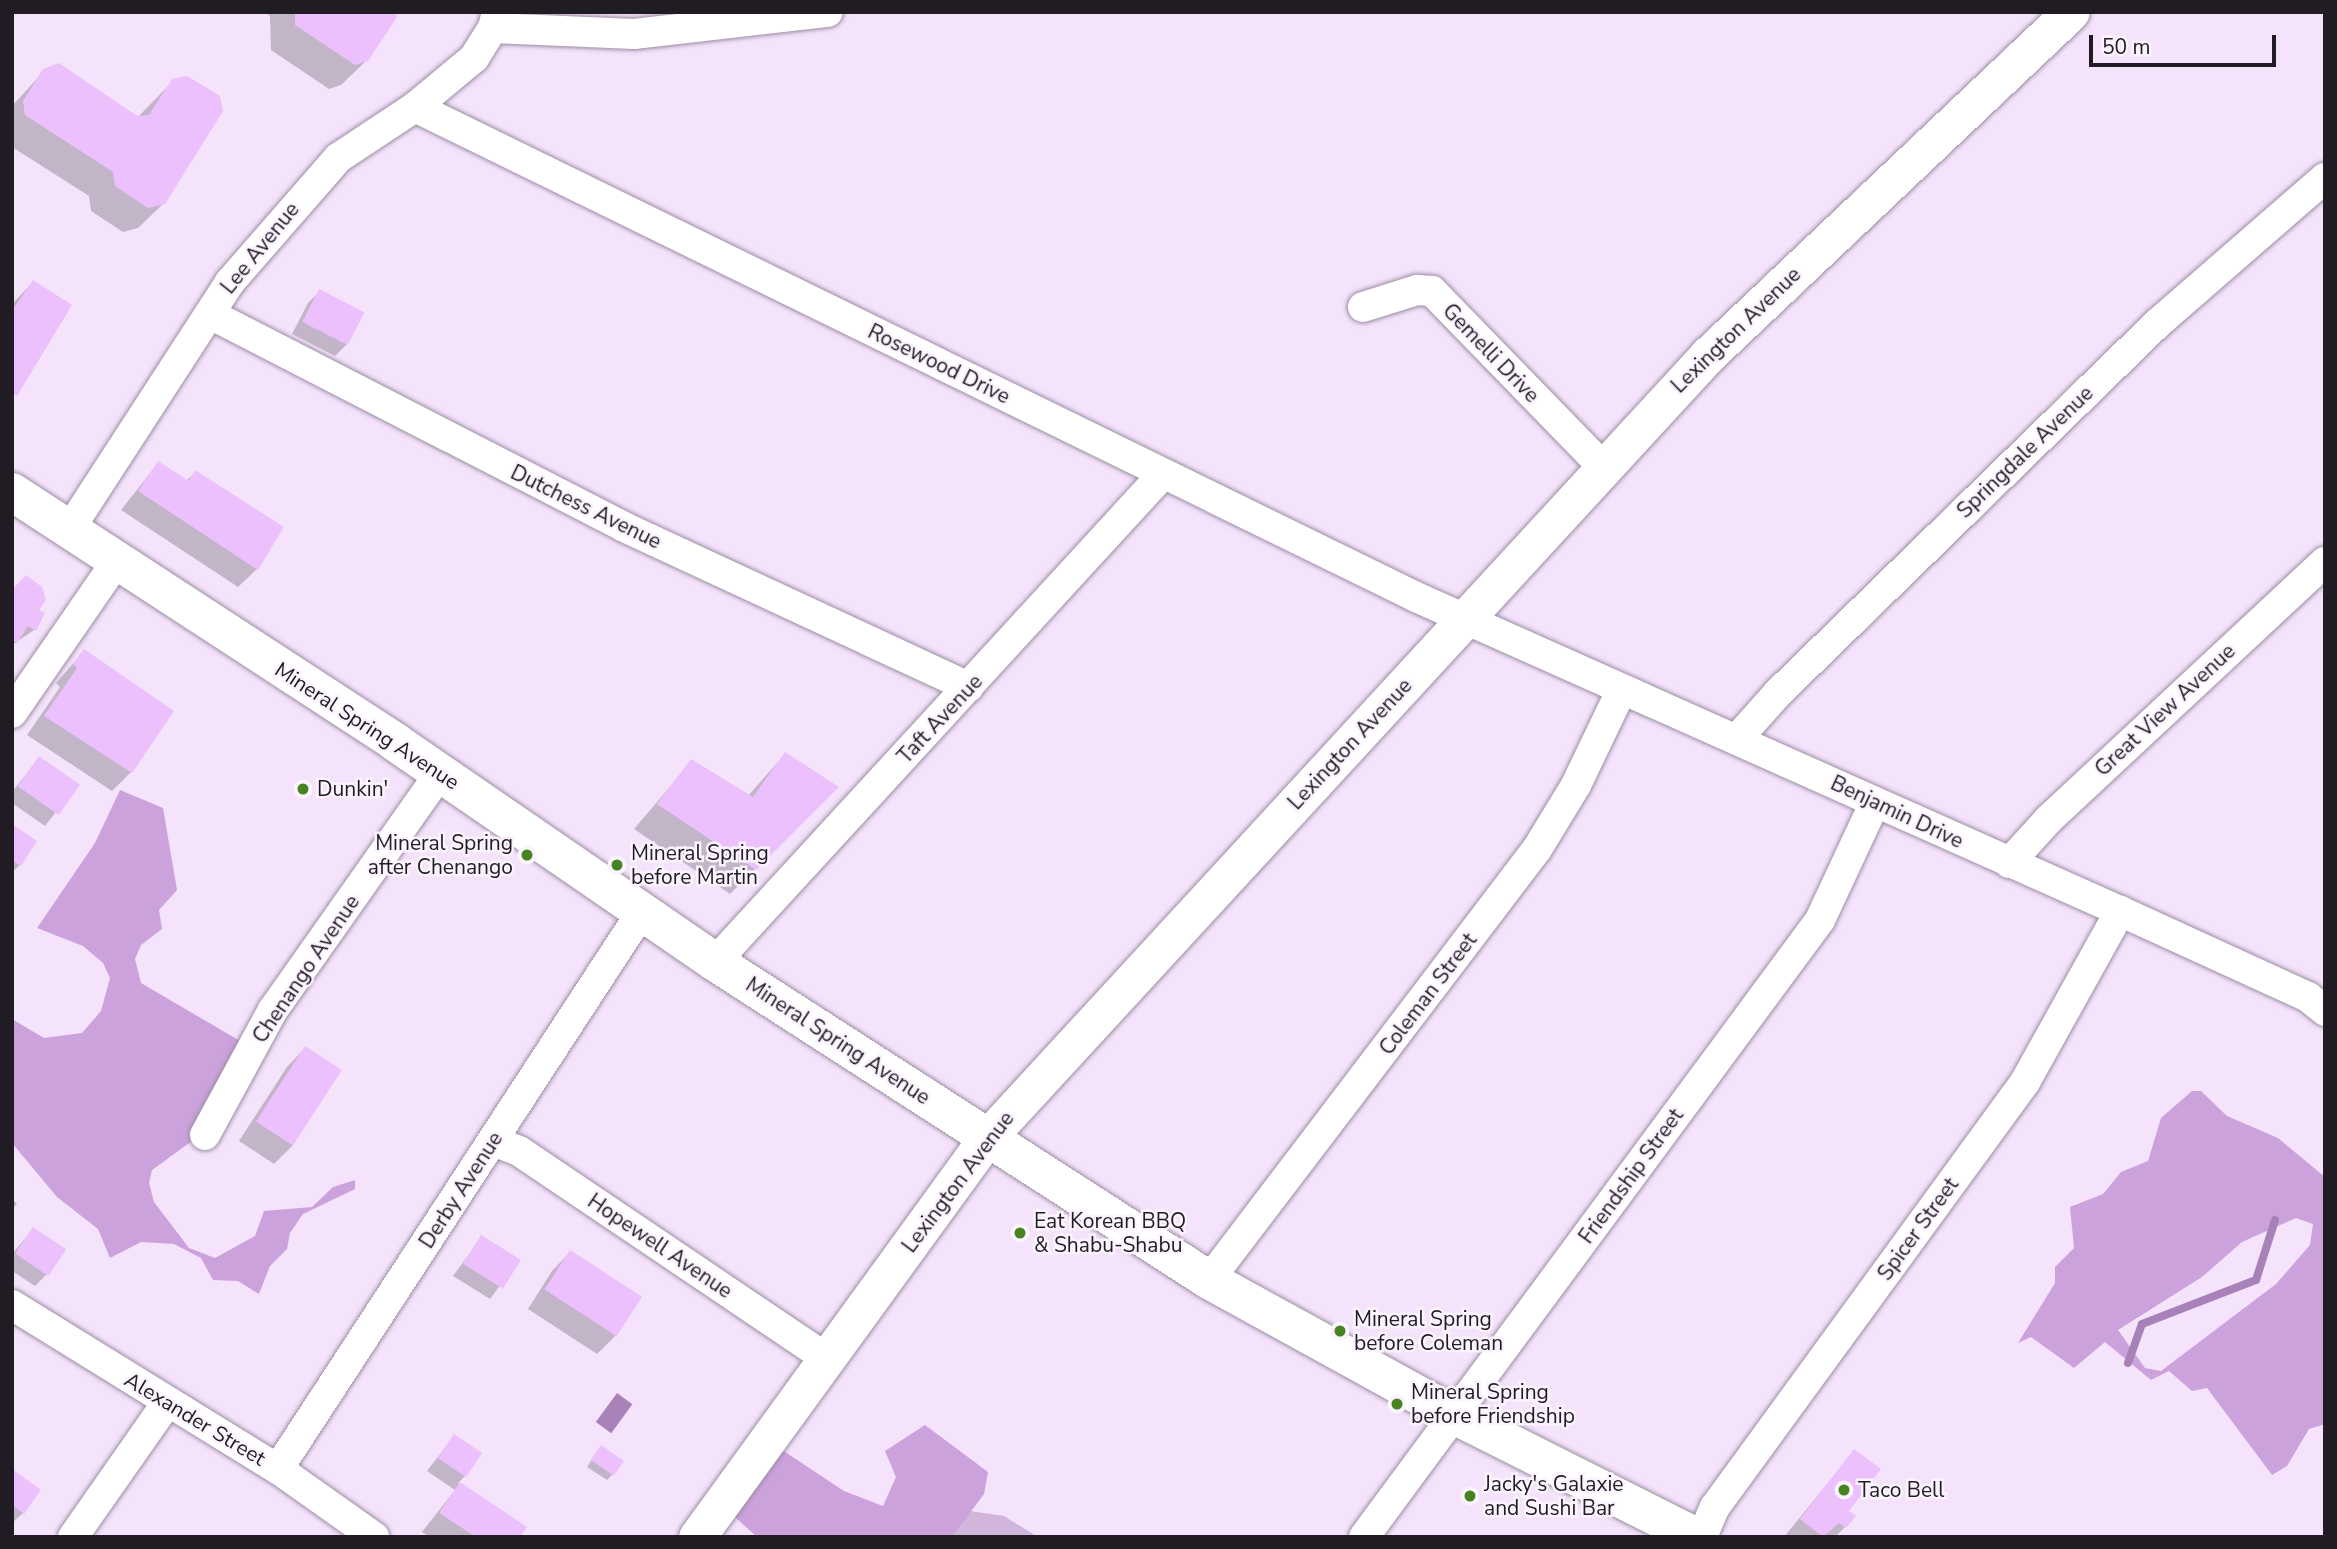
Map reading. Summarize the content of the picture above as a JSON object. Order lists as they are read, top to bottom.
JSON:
{
  "streets": {
    "main road": ["Mineral Spring Avenue"],
    "street": [
      "Lee Avenue",
      "Lexington Avenue",
      "Gemelli Drive",
      "Rosewood Drive",
      "Springdale Avenue",
      "Dutchess Avenue",
      "Great View Avenue",
      "Taft Avenue",
      "Benjamin Drive",
      "Chenango Avenue",
      "Coleman Street",
      "Friendship Street",
      "Derby Avenue",
      "Spicer Street",
      "Hopewell Avenue",
      "Alexander Street"
    ]
  },
  "crossings": [
    ["Lee Avenue", "Rosewood Drive"],
    ["Lee Avenue", "Dutchess Avenue"],
    ["Lee Avenue", "Mineral Spring Avenue"],
    ["Lexington Avenue", "Gemelli Drive"],
    ["Lexington Avenue", "Rosewood Drive"],
    ["Lexington Avenue", "Mineral Spring Avenue"],
    ["Lexington Avenue", "Benjamin Drive"],
    ["Lexington Avenue", "Hopewell Avenue"],
    ["Rosewood Drive", "Taft Avenue"],
    ["Rosewood Drive", "Benjamin Drive"],
    ["Springdale Avenue", "Benjamin Drive"],
    ["Dutchess Avenue", "Taft Avenue"],
    ["Great View Avenue", "Benjamin Drive"],
    ["Taft Avenue", "Mineral Spring Avenue"],
    ["Mineral Spring Avenue", "Chenango Avenue"],
    ["Mineral Spring Avenue", "Coleman Street"],
    ["Mineral Spring Avenue", "Friendship Street"],
    ["Mineral Spring Avenue", "Derby Avenue"],
    ["Benjamin Drive", "Coleman Street"],
    ["Benjamin Drive", "Friendship Street"],
    ["Benjamin Drive", "Spicer Street"],
    ["Derby Avenue", "Hopewell Avenue"],
    ["Derby Avenue", "Alexander Street"]
  ],
  "places": [
    "Dunkin'",
    "Mineral Spring after Chenango",
    "Mineral Spring before Martin",
    "Eat Korean BBQ & Shabu-Shabu",
    "Mineral Spring before Coleman",
    "Mineral Spring before Friendship",
    "Taco Bell",
    "Jacky's Galaxie and Sushi Bar"
  ],
  "scale_bar": "50 m"
}
